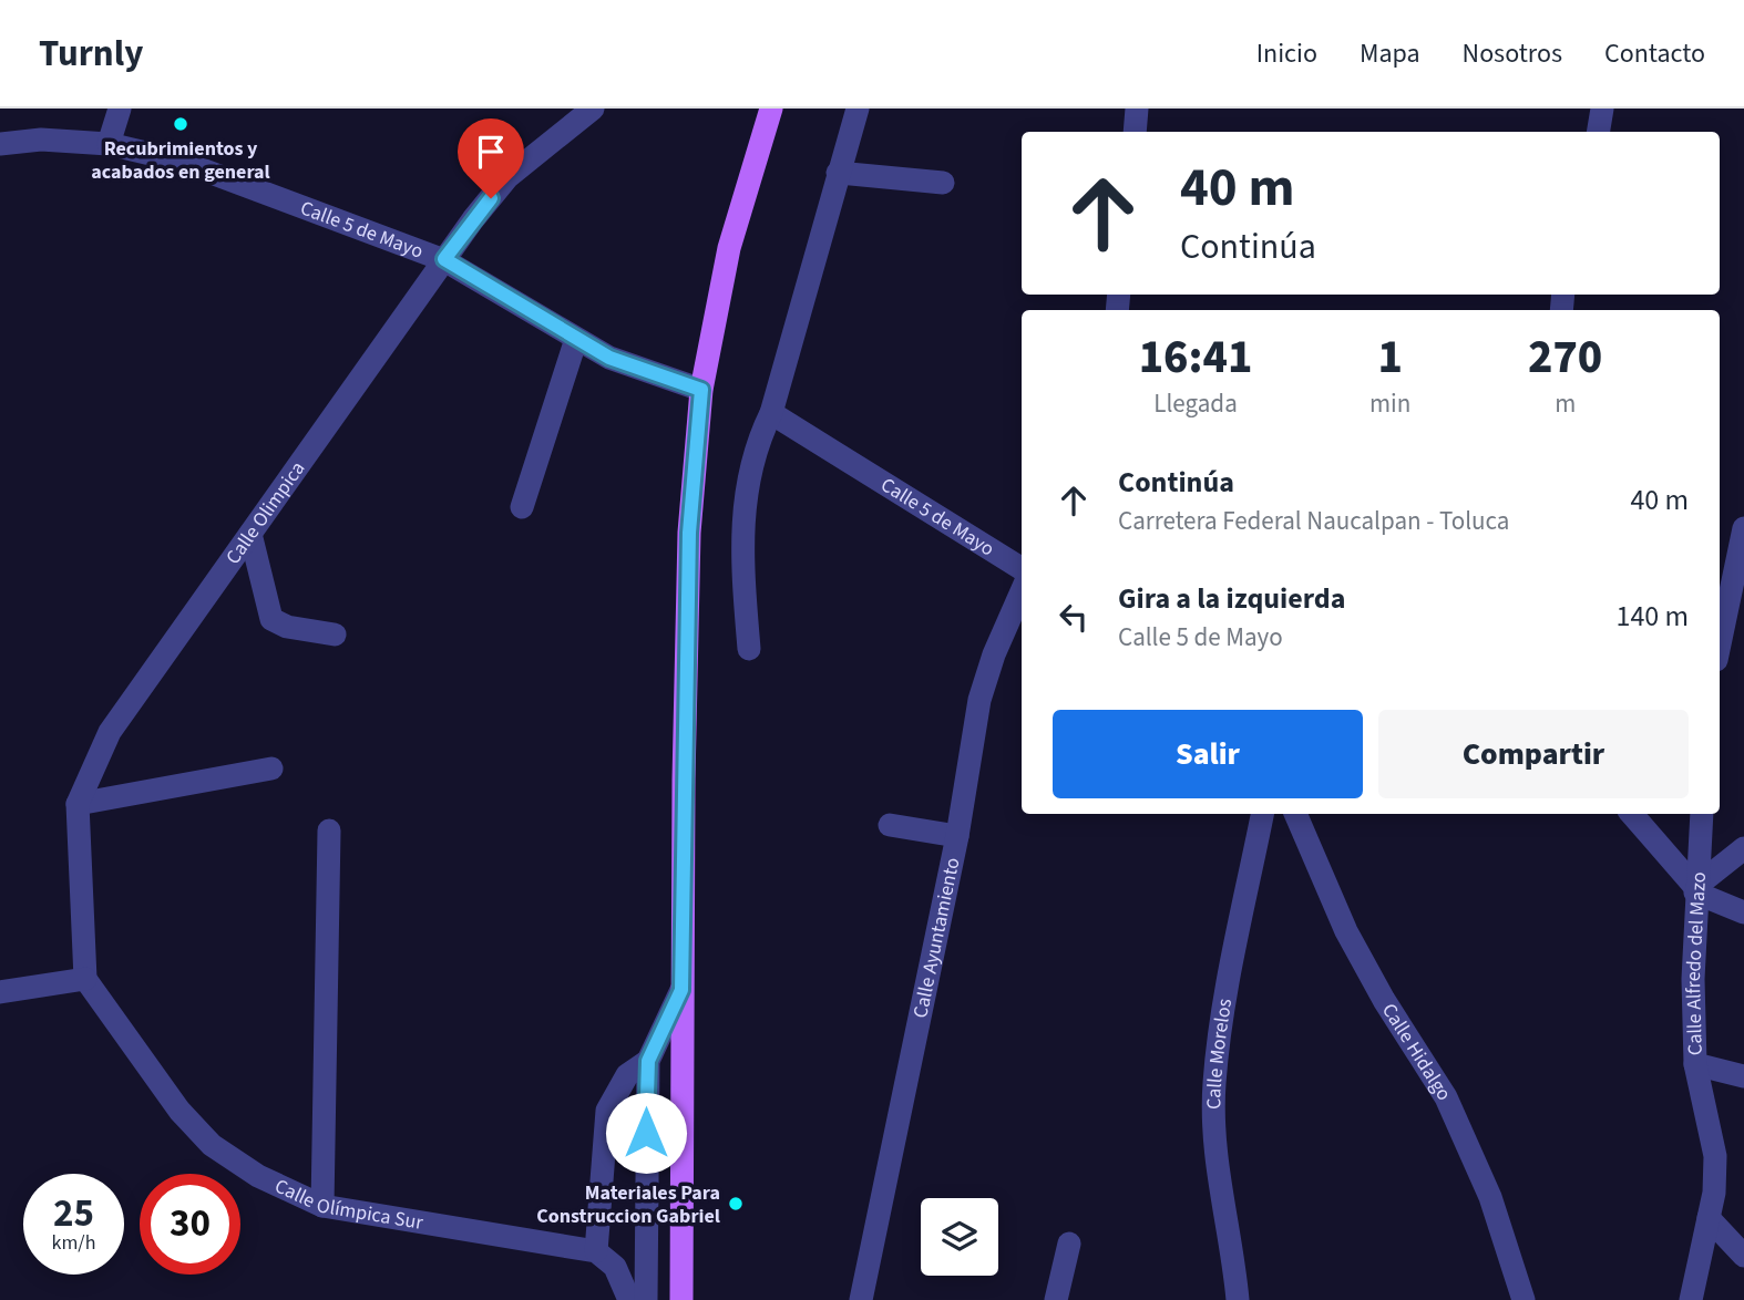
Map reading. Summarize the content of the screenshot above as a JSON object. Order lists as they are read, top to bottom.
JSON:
{
  "streets": {
    "street": [
      "Calle 5 de Mayo",
      "Calle Olimpica",
      "Calle Ayuntamiento",
      "Calle Alfredo del Mazo",
      "Calle Hidalgo",
      "Calle Morelos",
      "Calle Olímpica Sur"
    ]
  },
  "crossings": [
    ["Calle 5 de Mayo", "Calle Olimpica"],
    ["Calle Olimpica", "Calle Olímpica Sur"]
  ],
  "places": ["Recubrimientos y acabados en general", "Materiales Para Construccion Gabriel"],
  "page": {
    "header": "Turnly",
    "nav": [
      "Inicio",
      "Mapa",
      "Nosotros",
      "Contacto"
    ],
    "turn": ["40 m", "Continúa"],
    "eta": [
      "16:41",
      "Llegada",
      "1",
      "min",
      "270",
      "m"
    ],
    "list": [
      {
        "name": "Continúa",
        "note": "Carretera Federal Naucalpan - Toluca",
        "value": "40 m"
      },
      {
        "name": "Gira a la izquierda",
        "note": "Calle 5 de Mayo",
        "value": "140 m"
      }
    ],
    "buttons": ["Salir", "Compartir"],
    "speed": "25 km/h",
    "limit": "30"
  }
}
